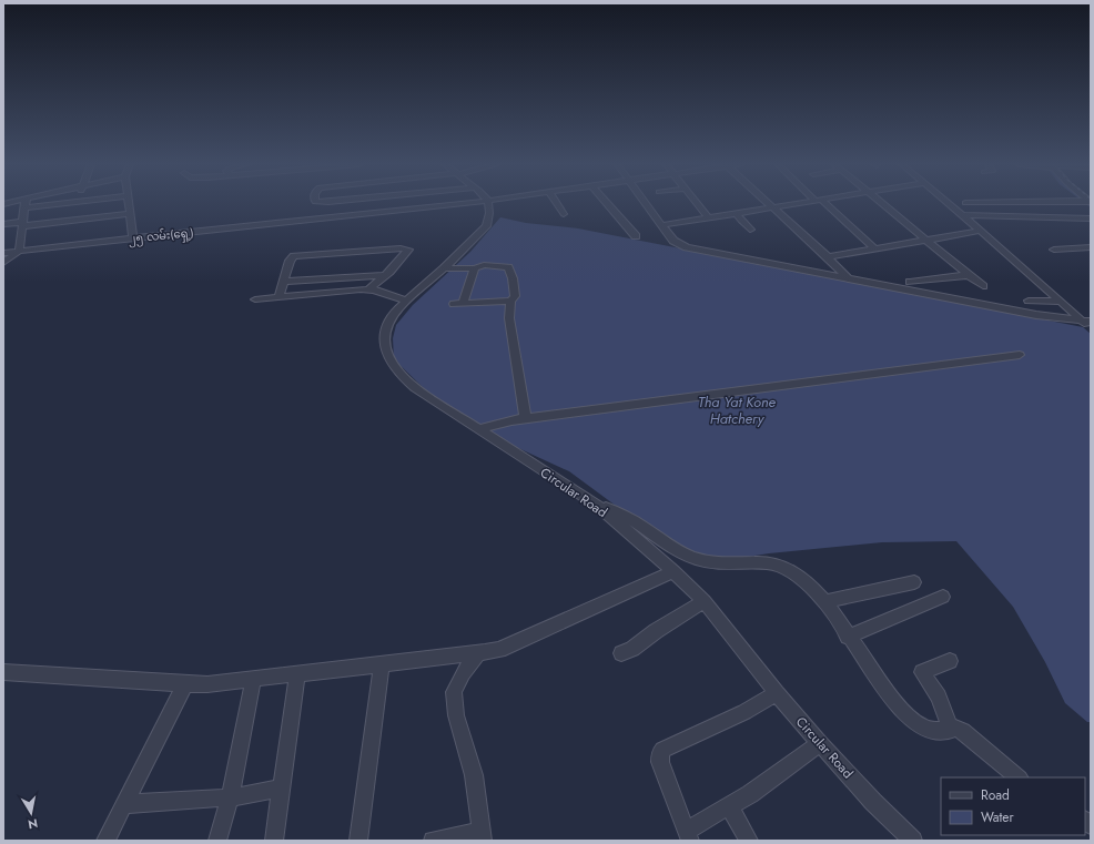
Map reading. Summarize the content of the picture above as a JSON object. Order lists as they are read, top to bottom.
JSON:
{
  "streets": {
    "street": ["၂၅ လမ်း(ရှေ့)", "Circular Road"]
  },
  "water": ["Tha Yat Kone Hatchery"],
  "legend": ["Road", "Water"],
  "north": "bottom"
}
